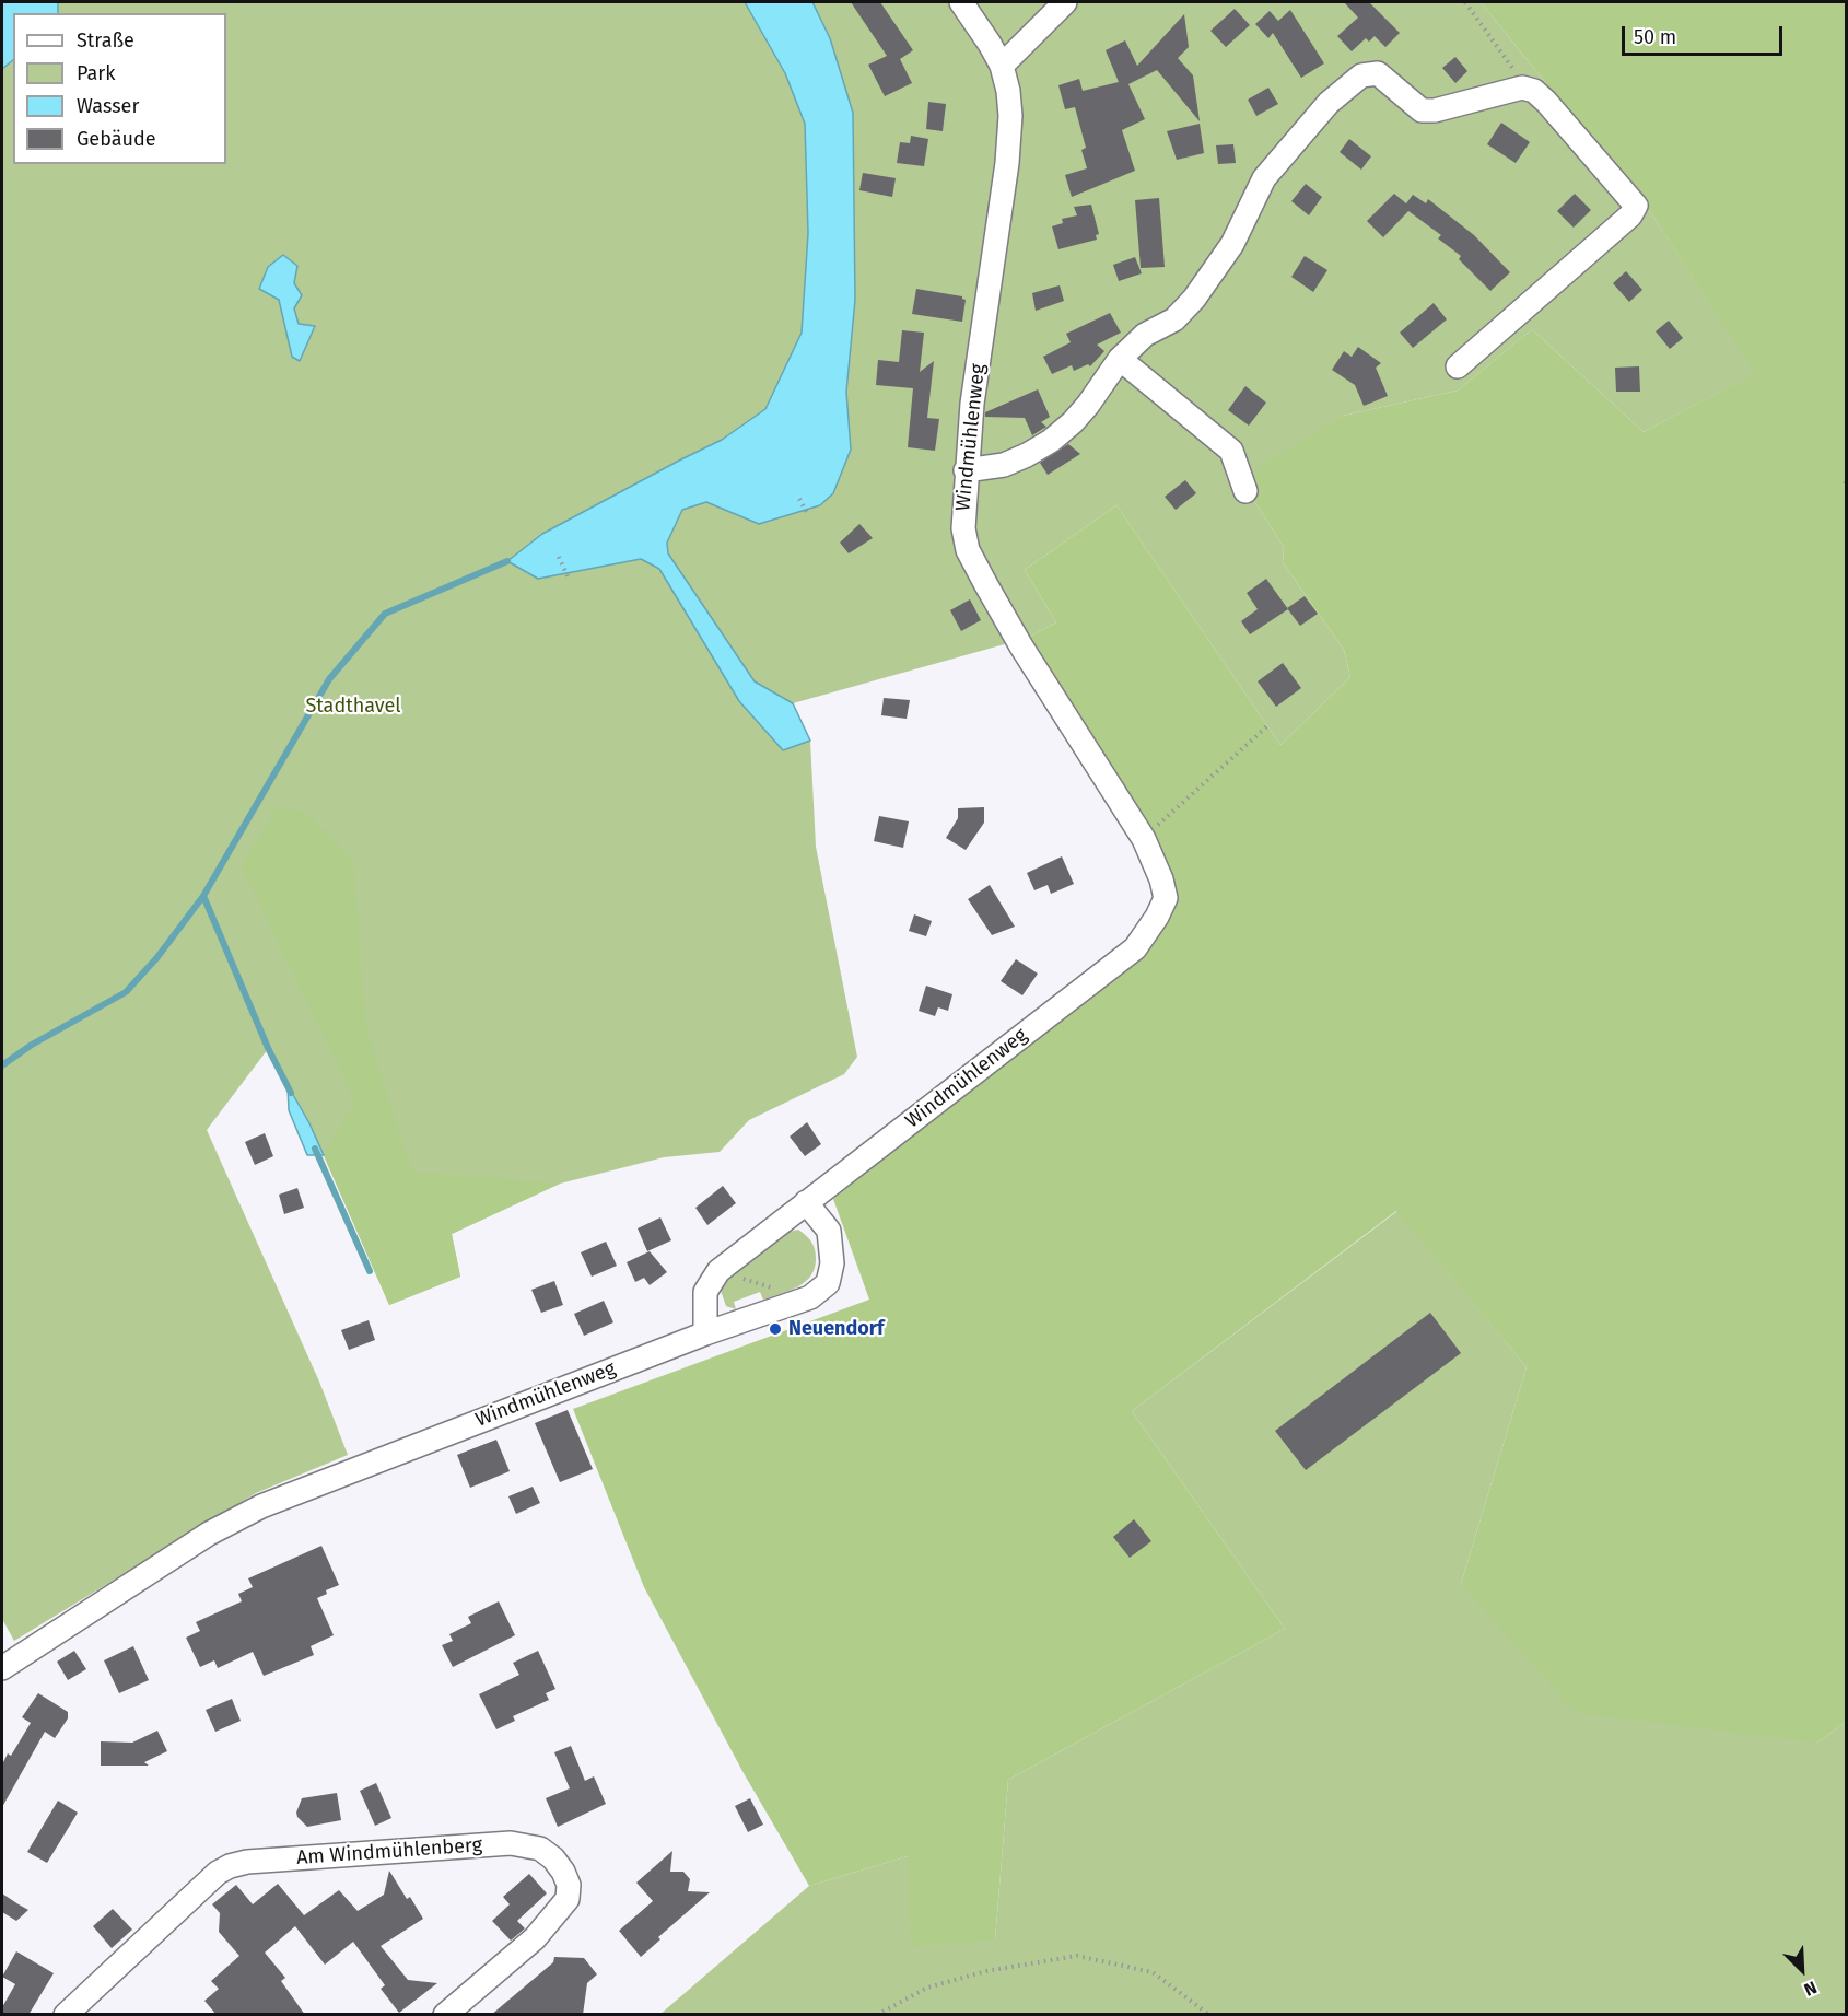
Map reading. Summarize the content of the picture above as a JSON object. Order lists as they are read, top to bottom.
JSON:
{
  "streets": {
    "street": ["Windmühlenweg", "Am Windmühlenberg"]
  },
  "parks": ["Stadthavel"],
  "places": ["Neuendorf"],
  "legend": [
    "Straße",
    "Park",
    "Wasser",
    "Gebäude"
  ],
  "scale_bar": "50 m",
  "north": "bottom right"
}
